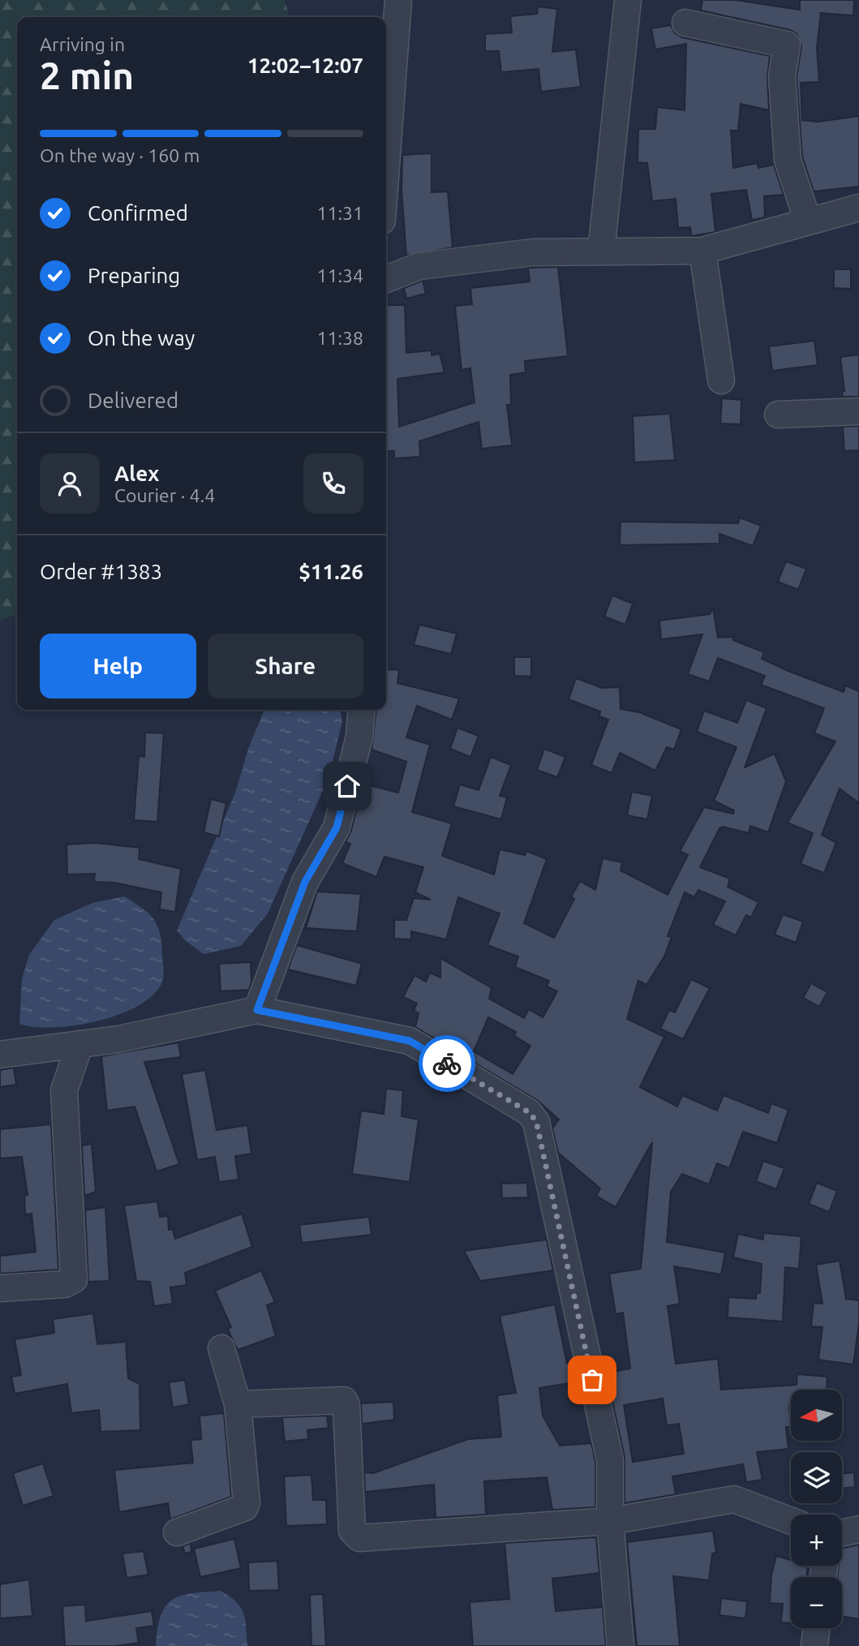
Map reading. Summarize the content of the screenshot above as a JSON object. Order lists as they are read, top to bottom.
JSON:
{
  "north": "left",
  "page": {
    "heading": ["2 min", "Arriving in", "12:02–12:07"],
    "panel": [
      "Alex",
      "Courier · 4.4",
      "Order #1383",
      "$11.26"
    ],
    "bar": "On the way · 160 m",
    "list": [
      ["Confirmed", "11:31"],
      ["Preparing", "11:34"],
      ["On the way", "11:38"],
      "Delivered"
    ],
    "buttons": ["Help", "Share"],
    "map_buttons": ["+", "−"]
  }
}
